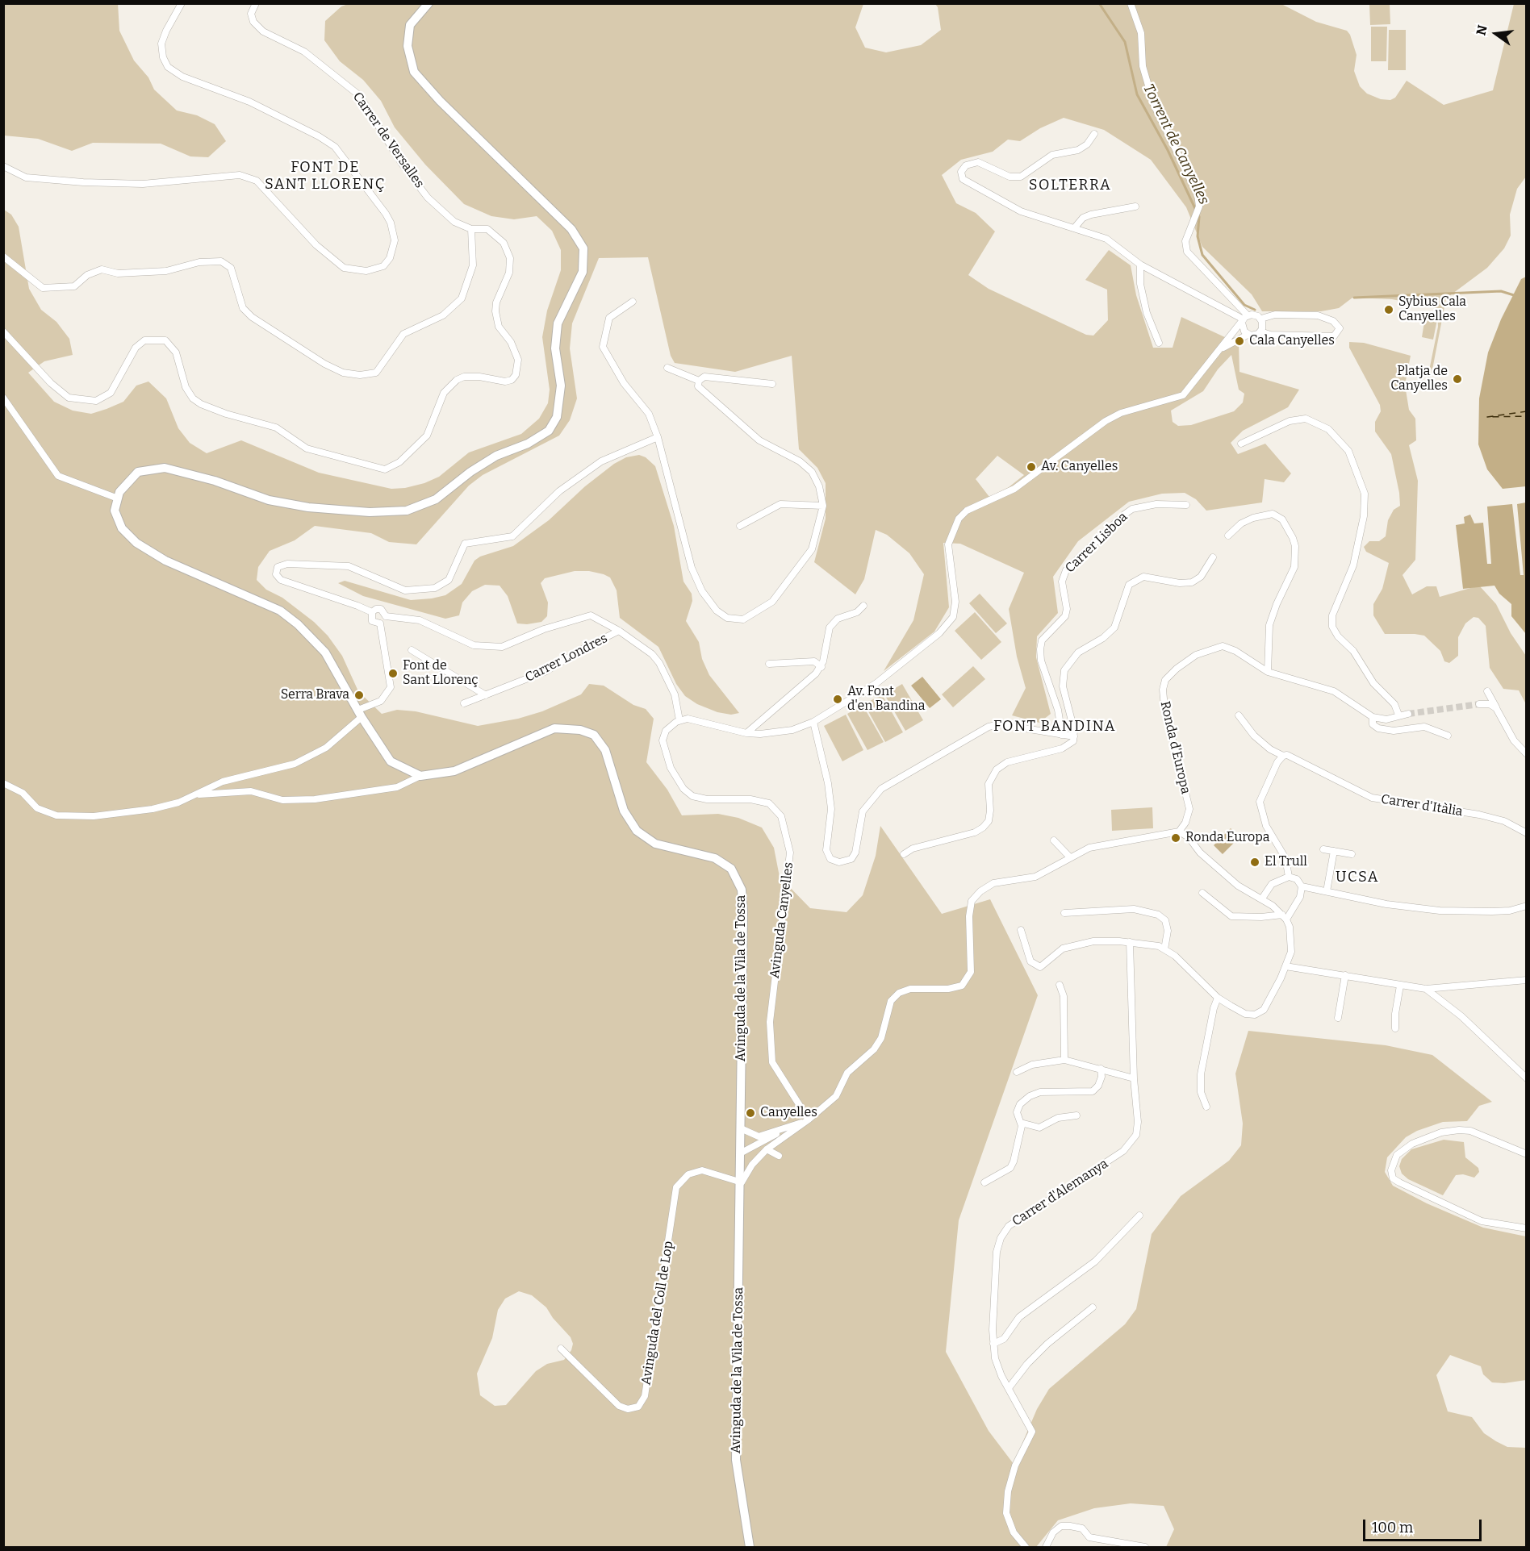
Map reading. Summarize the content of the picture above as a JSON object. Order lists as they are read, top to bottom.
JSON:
{
  "streets": {
    "main road": ["Avinguda de la Vila de Tossa"],
    "street": [
      "Carrer de Versalles",
      "Carrer Lisboa",
      "Carrer Londres",
      "Ronda d'Europa",
      "Carrer d'Itàlia",
      "Avinguda Canyelles",
      "Carrer d'Alemanya",
      "Avinguda del Coll de Lop"
    ]
  },
  "crossings": [
    ["Avinguda de la Vila de Tossa", "Avinguda del Coll de Lop"]
  ],
  "districts": [
    "FONT DE SANT LLORENÇ",
    "SOLTERRA",
    "FONT BANDINA",
    "UCSA"
  ],
  "water": ["Torrent de Canyelles"],
  "places": [
    "Sybius Cala Canyelles",
    "Cala Canyelles",
    "Platja de Canyelles",
    "Av. Canyelles",
    "Font de Sant Llorenç",
    "Serra Brava",
    "Av. Font d'en Bandina",
    "Ronda Europa",
    "El Trull",
    "Canyelles"
  ],
  "scale_bar": "100 m",
  "north": "left"
}
